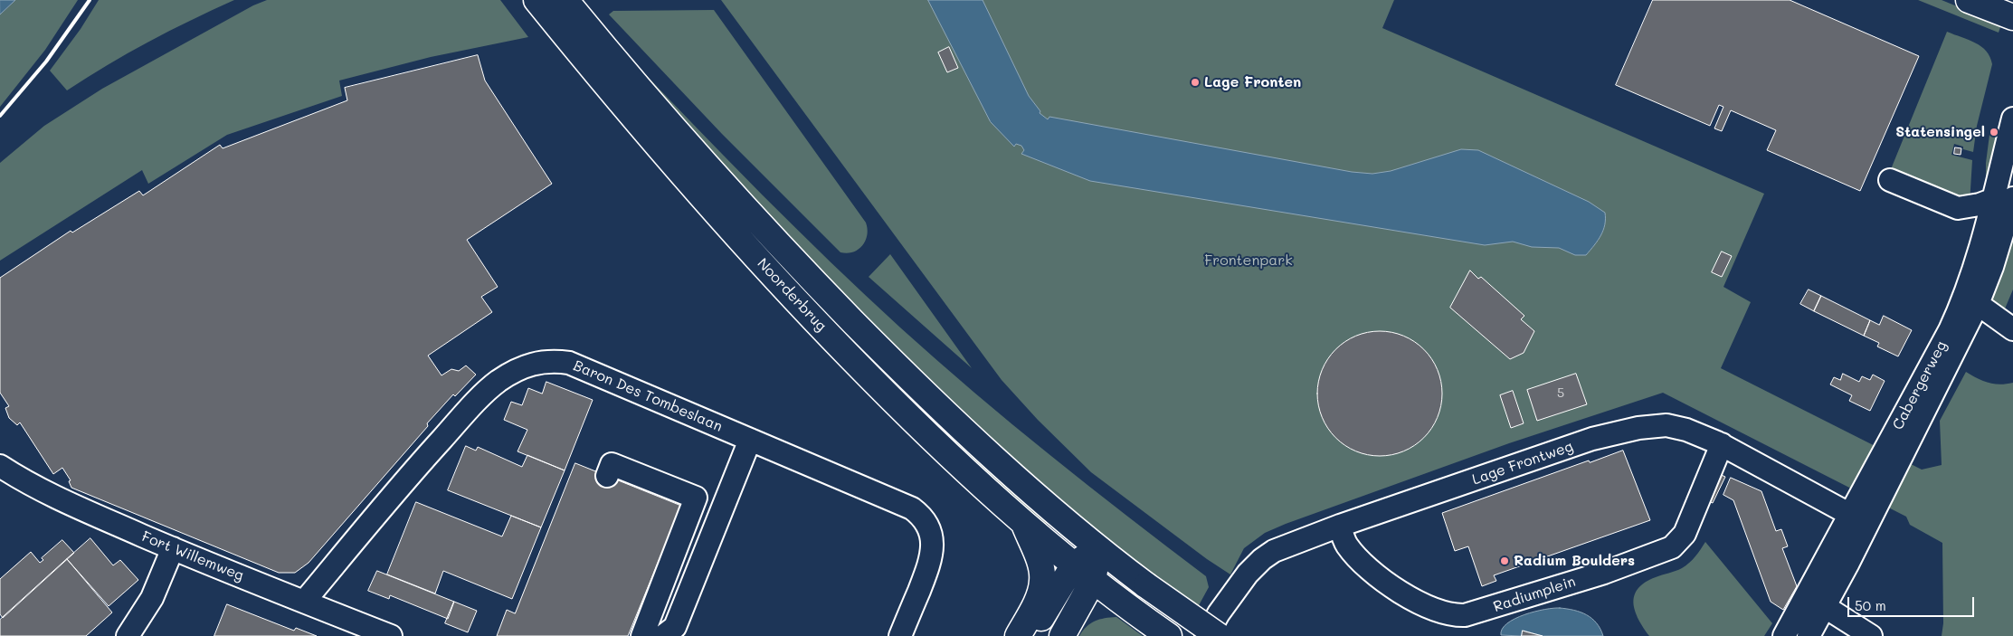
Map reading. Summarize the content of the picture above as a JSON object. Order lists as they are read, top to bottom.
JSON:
{
  "streets": {
    "main road": ["Noorderbrug"],
    "street": [
      "Cabergerweg",
      "Baron Des Tombeslaan",
      "Lage Frontweg",
      "Fort Willemweg",
      "Radiumplein"
    ]
  },
  "crossings": [
    ["Cabergerweg", "Lage Frontweg"],
    ["Baron Des Tombeslaan", "Fort Willemweg"],
    ["Lage Frontweg", "Radiumplein"]
  ],
  "parks": ["Frontenpark"],
  "places": ["Lage Fronten", "Statensingel", "Radium Boulders"],
  "house_numbers": ["5"],
  "scale_bar": "50 m"
}
